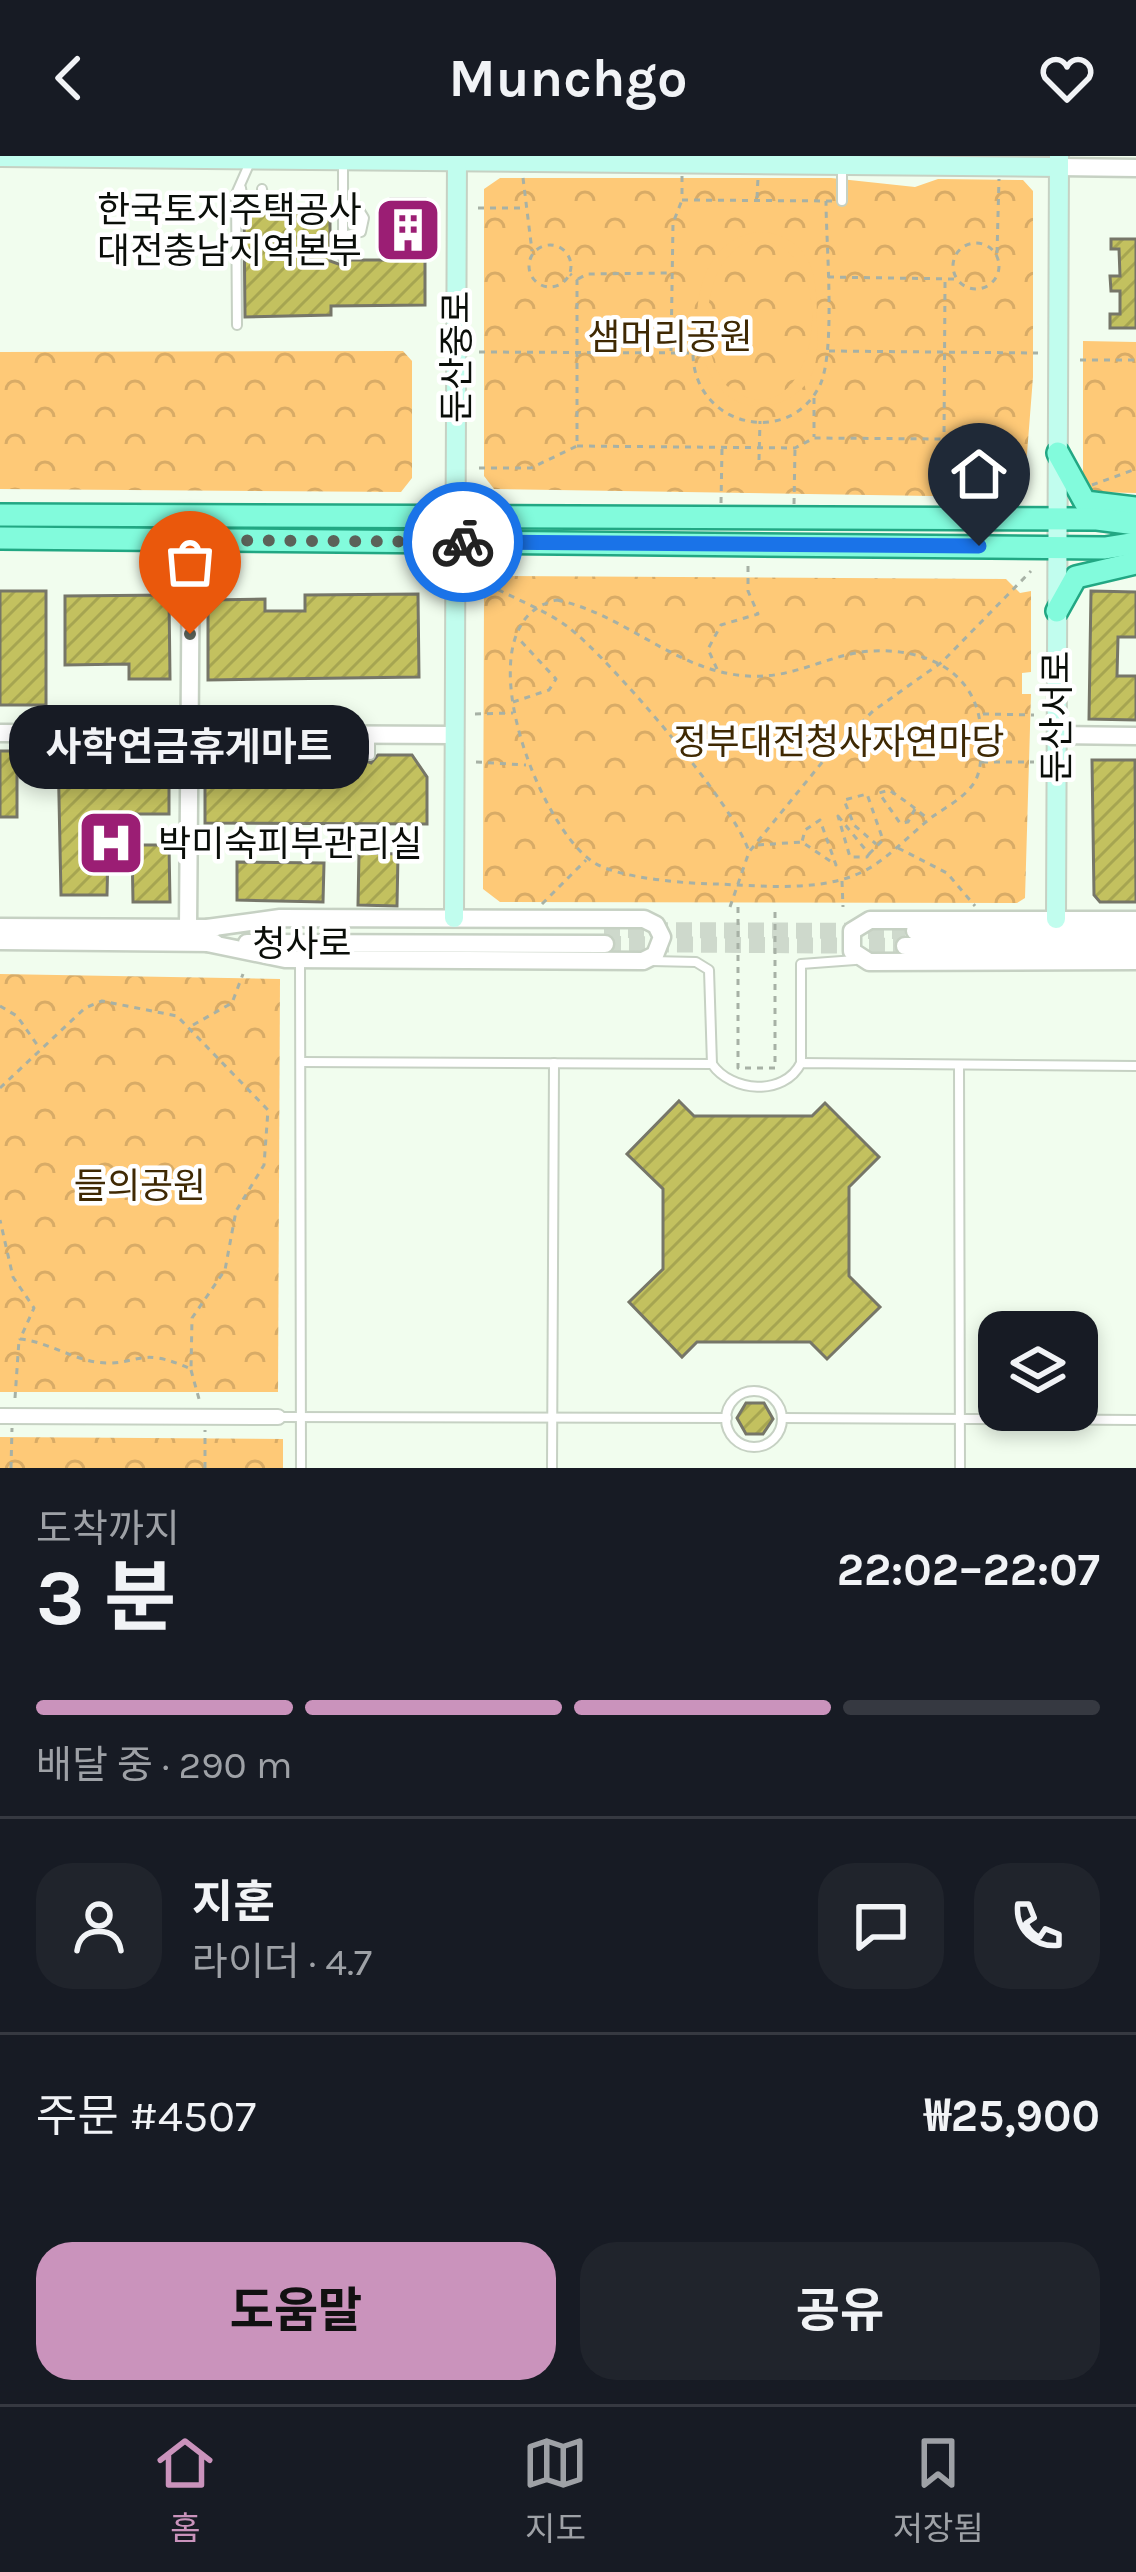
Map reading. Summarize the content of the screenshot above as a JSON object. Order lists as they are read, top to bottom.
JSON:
{
  "streets": {
    "main road": ["둔산중로", "둔산서로"],
    "street": ["청사로"]
  },
  "parks": ["샘머리공원", "정부대전청사자연마당", "들의공원"],
  "places": {
    "building": ["한국토지주택공사 대전충남지역본부"],
    "other": ["사학연금휴게마트"],
    "hospital": ["박미숙피부관리실"]
  },
  "page": {
    "header": "Munchgo",
    "bubble": "사학연금휴게마트",
    "heading": ["3 분", "도착까지", "22:02–22:07"],
    "panel": [
      "지훈",
      "라이더 · 4.7",
      "주문 #4507",
      "₩25,900"
    ],
    "bar": "배달 중 · 290 m",
    "buttons": ["도움말", "공유"],
    "tabs": ["홈", "지도", "저장됨"]
  }
}
